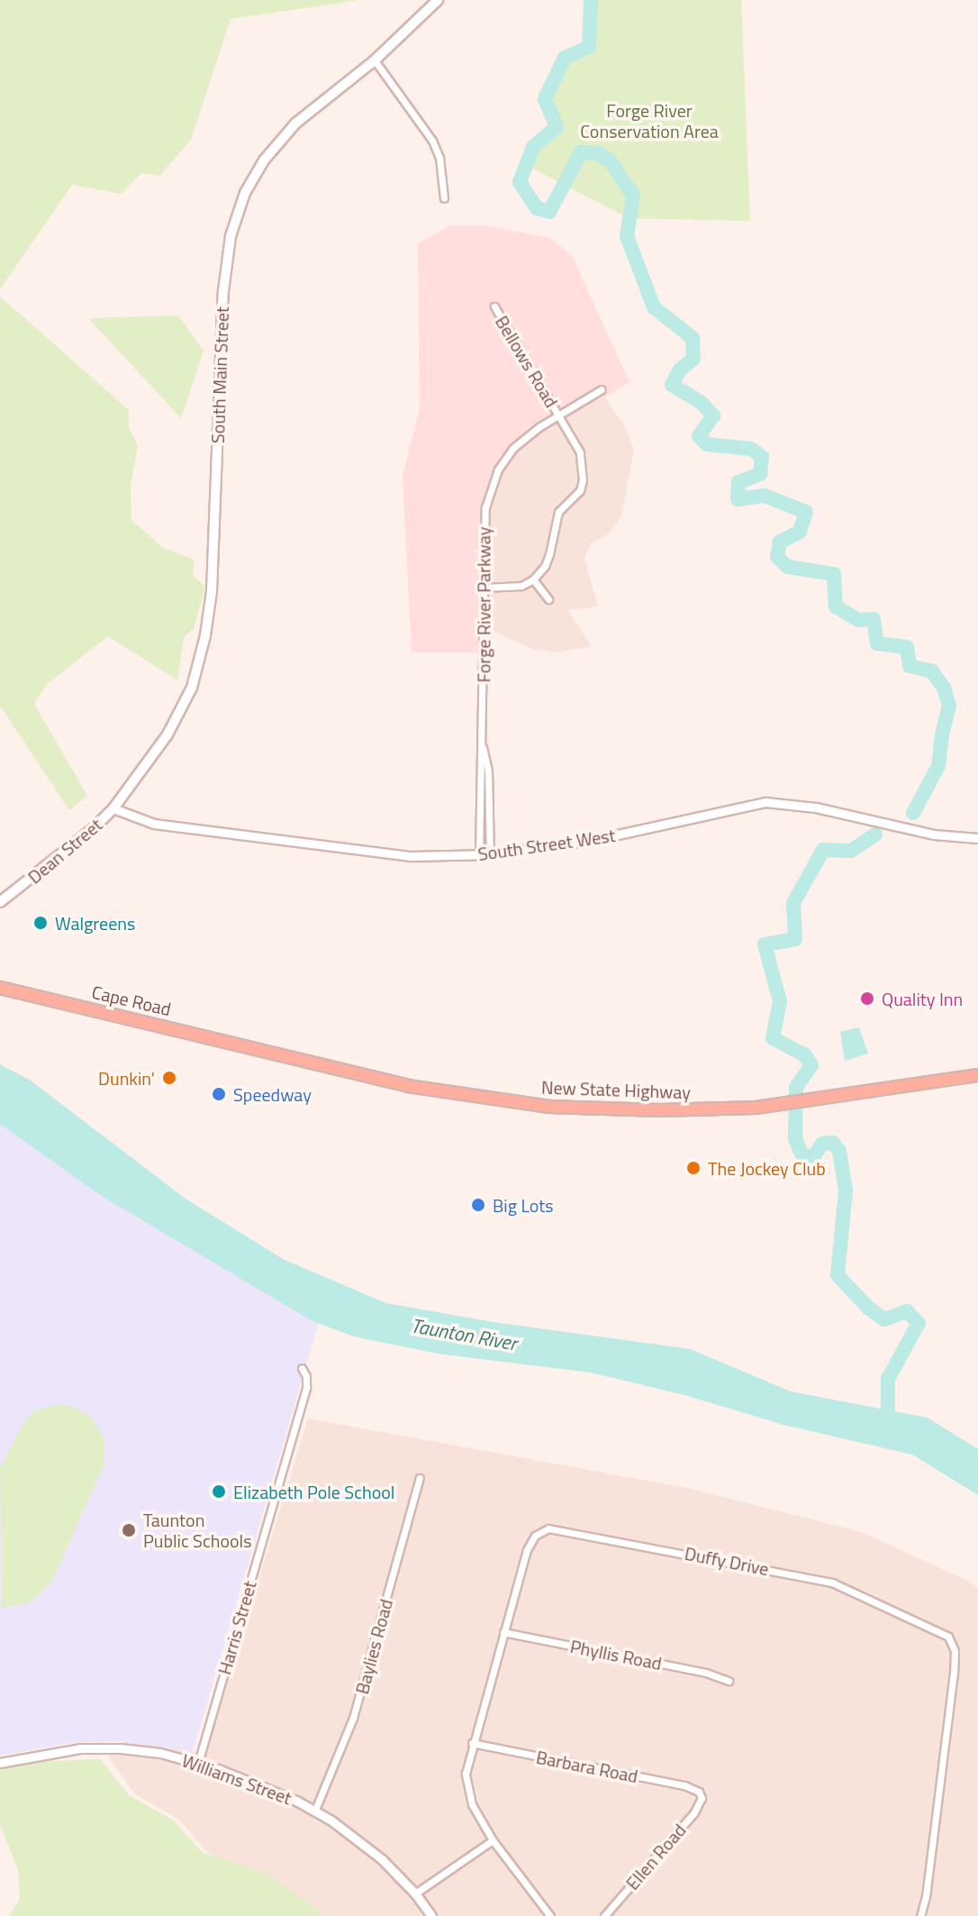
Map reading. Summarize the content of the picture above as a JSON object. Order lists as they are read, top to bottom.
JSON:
{
  "streets": {
    "highway": ["Cape Road", "New State Highway"],
    "main road": ["South Main Street", "Dean Street"],
    "street": [
      "Bellows Road",
      "Forge River Parkway",
      "South Street West",
      "Duffy Drive",
      "Harris Street",
      "Baylies Road",
      "Phyllis Road",
      "Barbara Road",
      "Williams Street",
      "Ellen Road"
    ]
  },
  "crossings": [
    ["Bellows Road", "Forge River Parkway"],
    ["South Main Street", "South Street West"],
    ["South Main Street", "Dean Street"],
    ["Forge River Parkway", "South Street West"],
    ["South Street West", "Dean Street"],
    ["Cape Road", "New State Highway"],
    ["Duffy Drive", "Phyllis Road"],
    ["Duffy Drive", "Barbara Road"],
    ["Harris Street", "Williams Street"],
    ["Baylies Road", "Williams Street"],
    ["Barbara Road", "Ellen Road"]
  ],
  "water": ["Taunton River"],
  "parks": ["Forge River Conservation Area"],
  "places": [
    "Walgreens",
    "Quality Inn",
    "Dunkin'",
    "Speedway",
    "The Jockey Club",
    "Big Lots",
    "Elizabeth Pole School",
    "Taunton Public Schools"
  ]
}
